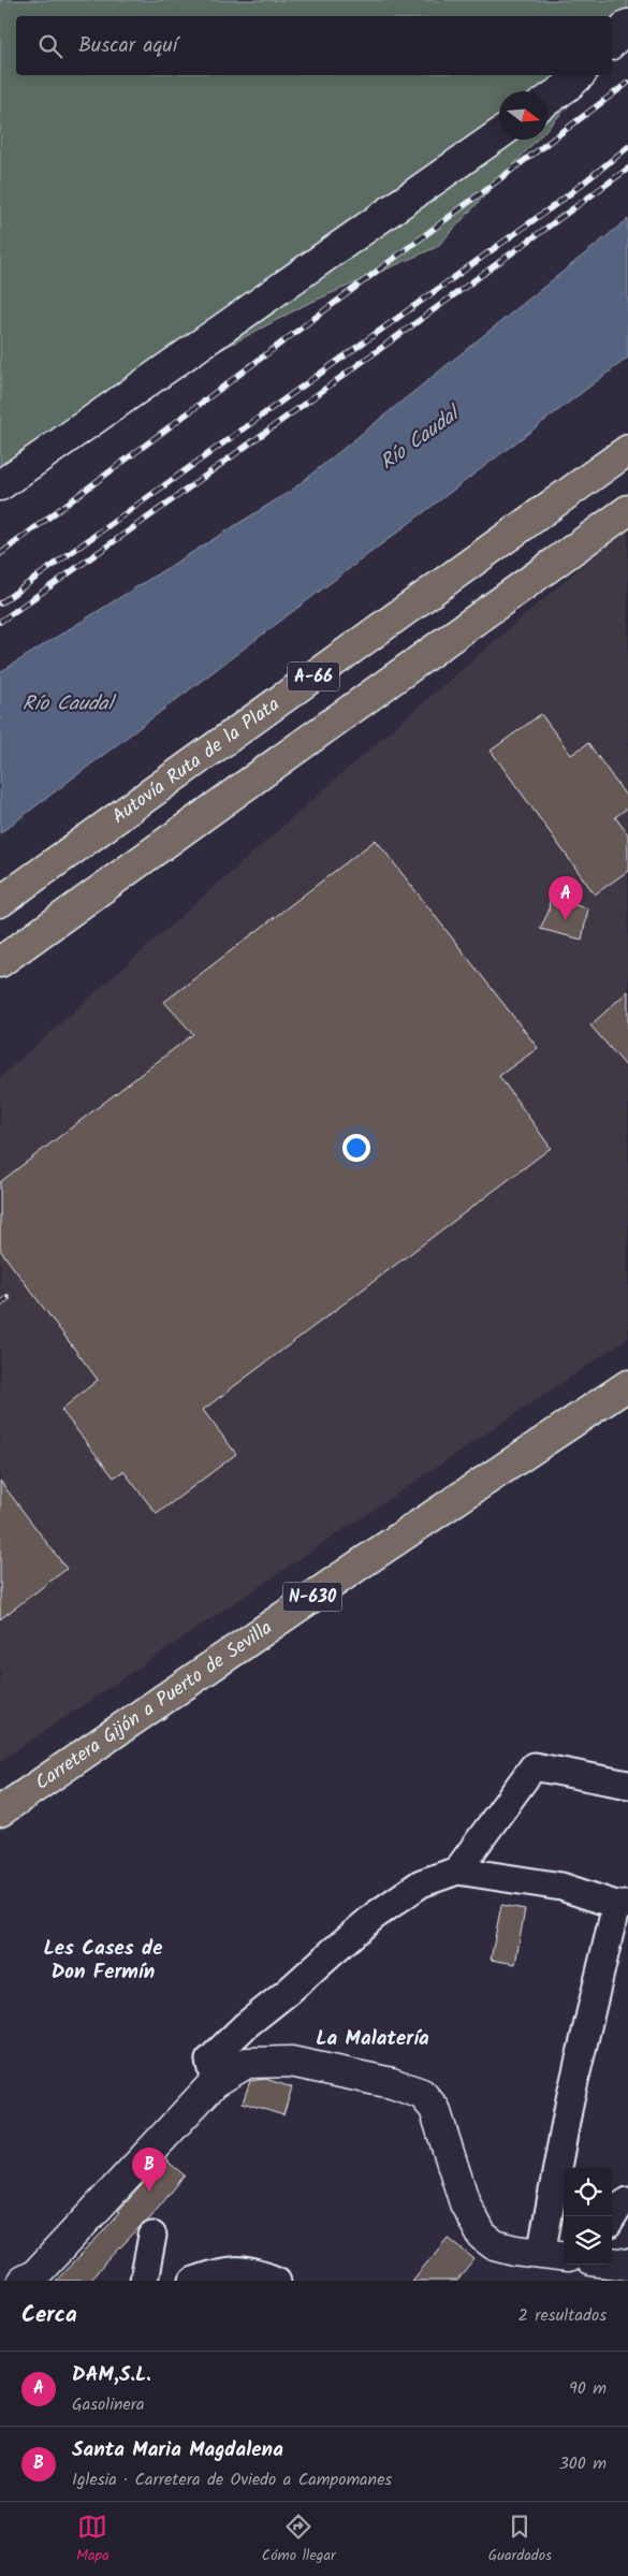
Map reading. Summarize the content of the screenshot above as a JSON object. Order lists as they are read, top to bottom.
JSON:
{
  "streets": {
    "highway": [
      "A-66",
      "Autovía Ruta de la Plata",
      "N-630",
      "Carretera Gijón a Puerto de Sevilla"
    ]
  },
  "districts": ["Les Cases de Don Fermín", "La Malatería"],
  "water": ["Río Caudal"],
  "north": "right",
  "page": {
    "search": "Buscar aquí",
    "pins": ["A", "B"],
    "heading": ["Cerca", "2 resultados"],
    "list": [
      {
        "mark": "A",
        "name": "DAM,S.L.",
        "note": "Gasolinera",
        "value": "90 m"
      },
      {
        "mark": "B",
        "name": "Santa Maria Magdalena",
        "note": "Iglesia · Carretera de Oviedo a Campomanes",
        "value": "300 m"
      }
    ],
    "nav": ["Mapa", "Cómo llegar", "Guardados"]
  }
}
